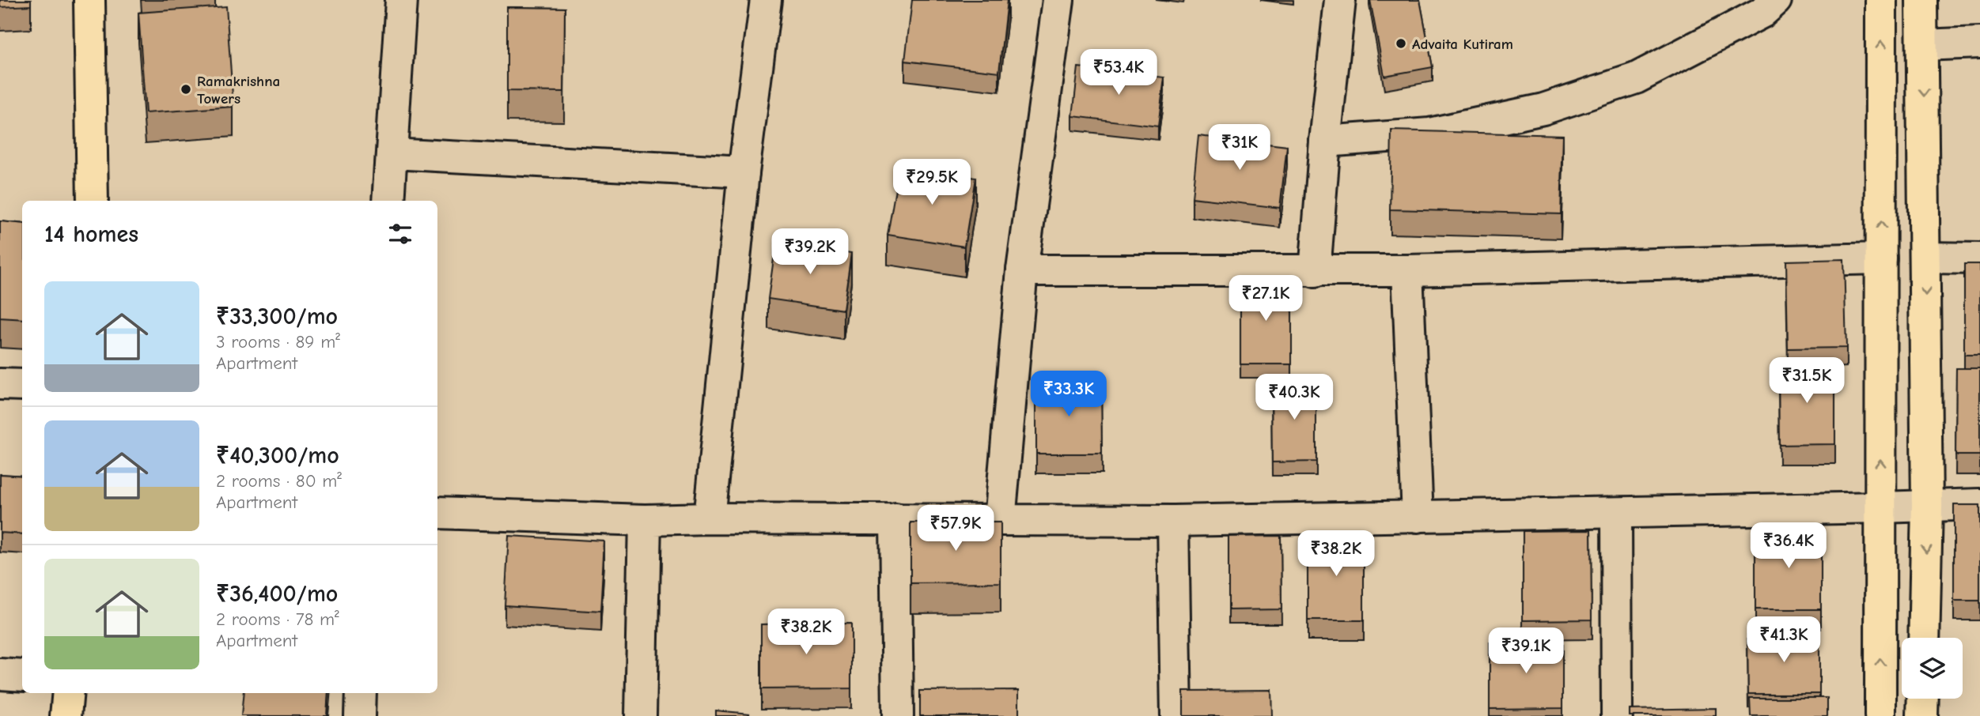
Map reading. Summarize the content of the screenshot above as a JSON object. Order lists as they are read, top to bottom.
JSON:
{
  "places": ["Advaita Kutiram", "Ramakrishna Towers"],
  "page": {
    "price": [
      "₹53.4K",
      "₹31K",
      "₹29.5K",
      "₹39.2K",
      "₹27.1K",
      "₹31.5K",
      "₹33.3K",
      "₹40.3K",
      "₹57.9K",
      "₹36.4K",
      "₹38.2K",
      "₹38.2K",
      "₹41.3K",
      "₹39.1K"
    ],
    "heading": "14 homes",
    "list": [
      {
        "name": "₹33,300/mo",
        "note": "3 rooms · 89 m² · Apartment"
      },
      {
        "name": "₹40,300/mo",
        "note": "2 rooms · 80 m² · Apartment"
      },
      {
        "name": "₹36,400/mo",
        "note": "2 rooms · 78 m² · Apartment"
      }
    ]
  }
}
